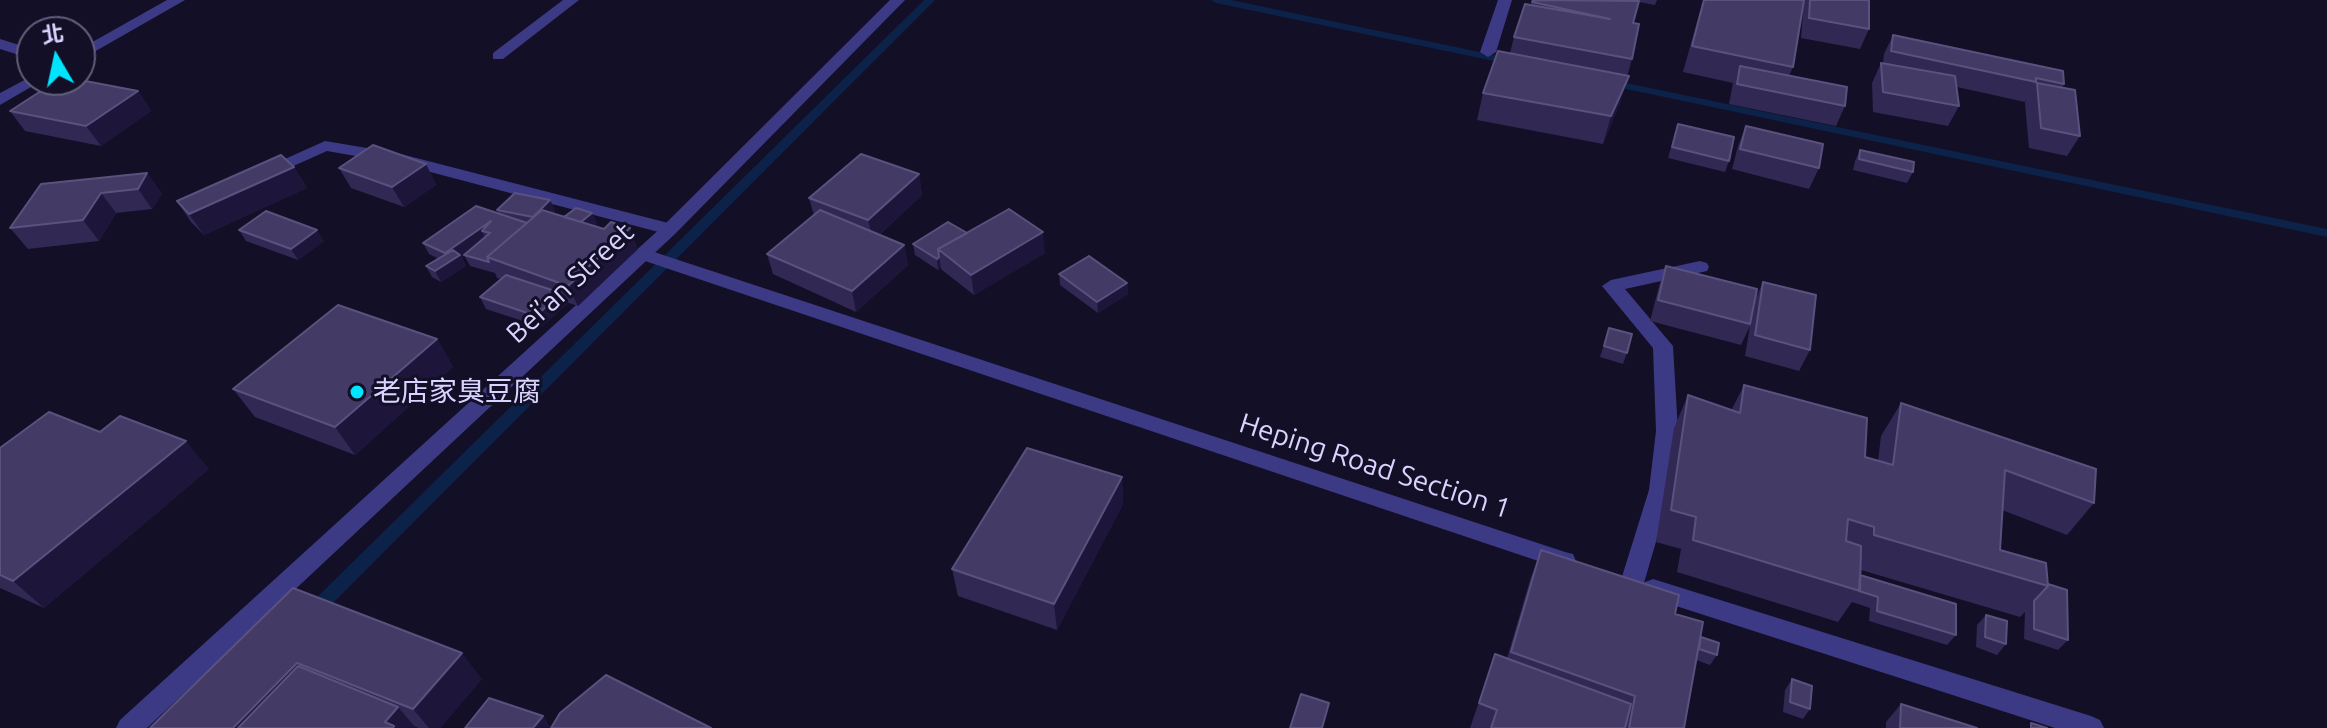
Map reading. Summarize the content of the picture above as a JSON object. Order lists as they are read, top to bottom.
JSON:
{
  "streets": {
    "street": ["Bei’an Street", "Heping Road Section 1"]
  },
  "crossings": [
    ["Bei’an Street", "Heping Road Section 1"]
  ],
  "places": ["老店家臭豆腐"],
  "north": "top"
}
